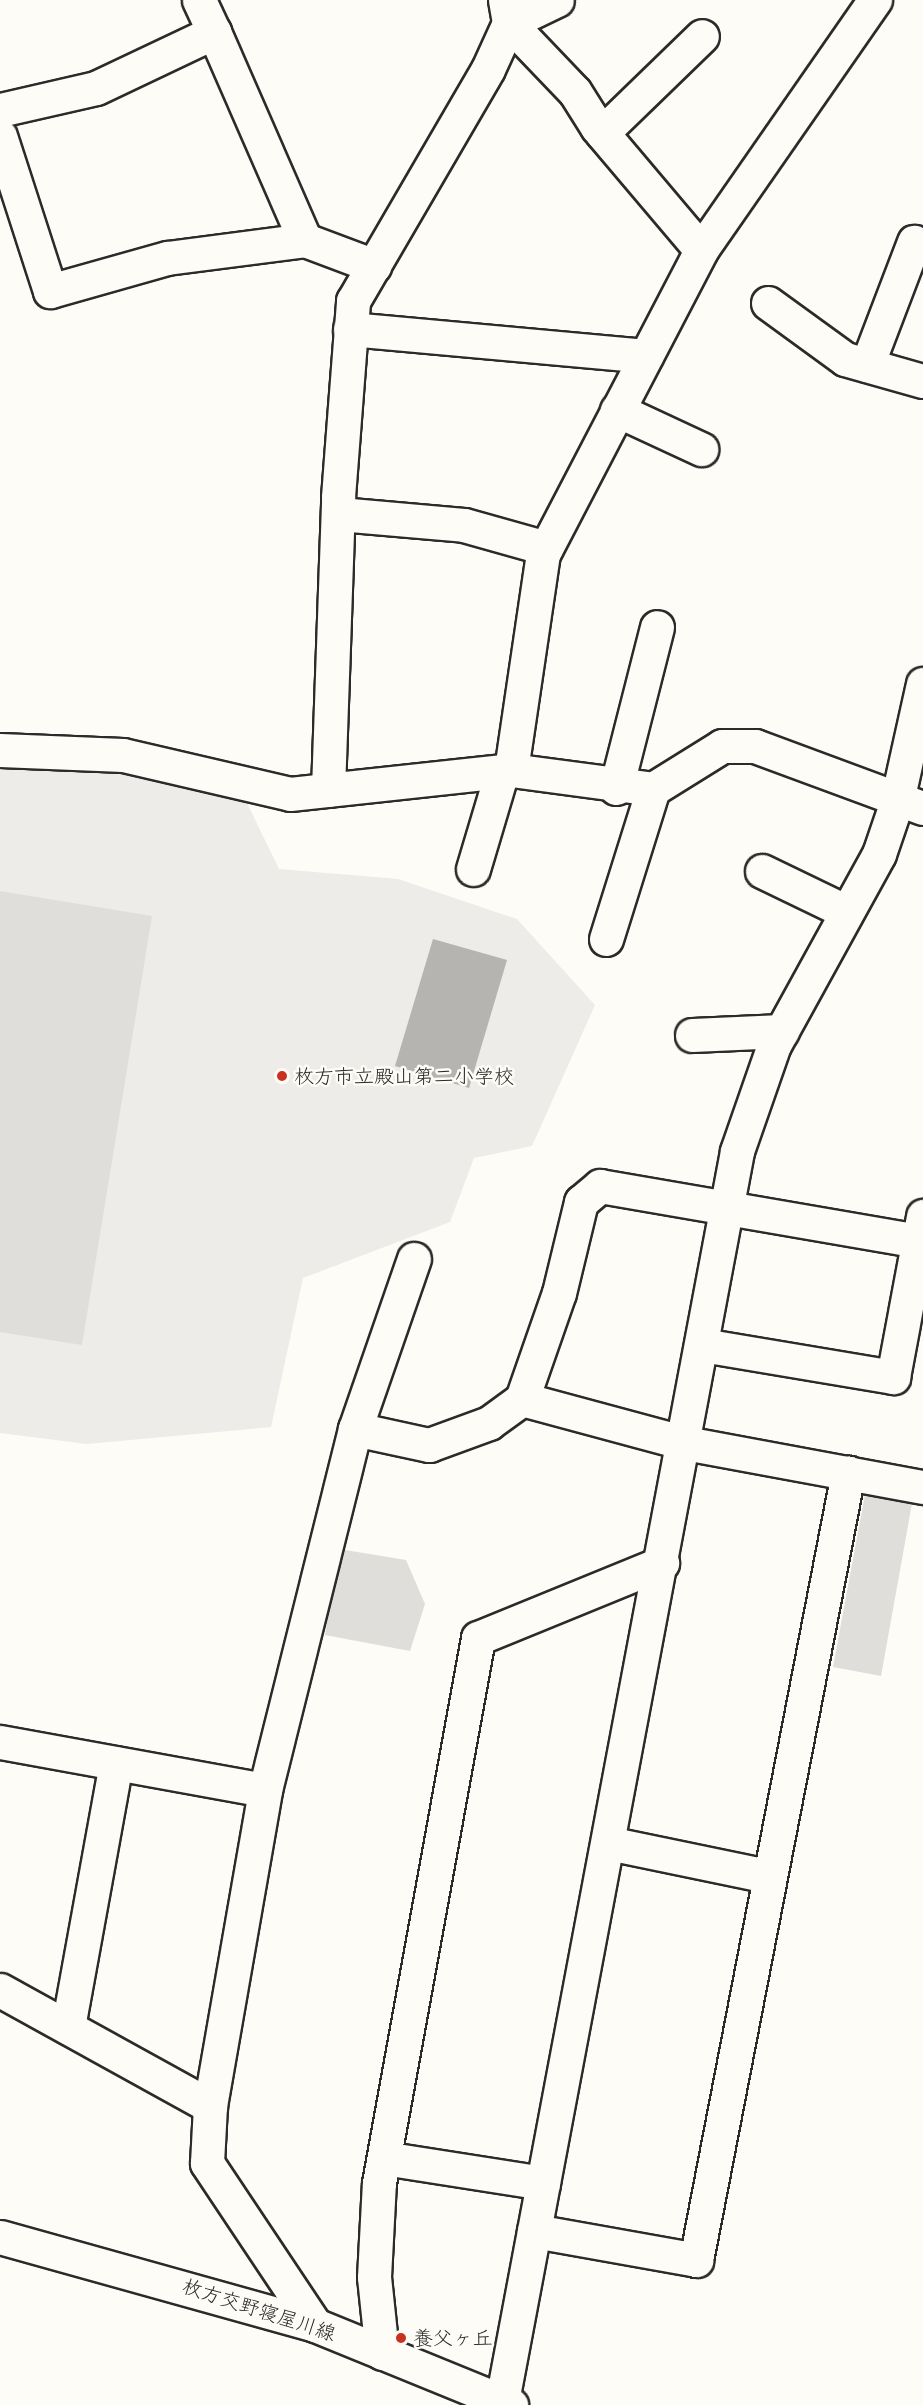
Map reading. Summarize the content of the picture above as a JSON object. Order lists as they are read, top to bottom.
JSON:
{
  "streets": {
    "street": ["枚方交野寝屋川線"]
  },
  "places": ["枚方市立殿山第二小学校", "養父ヶ丘"]
}
